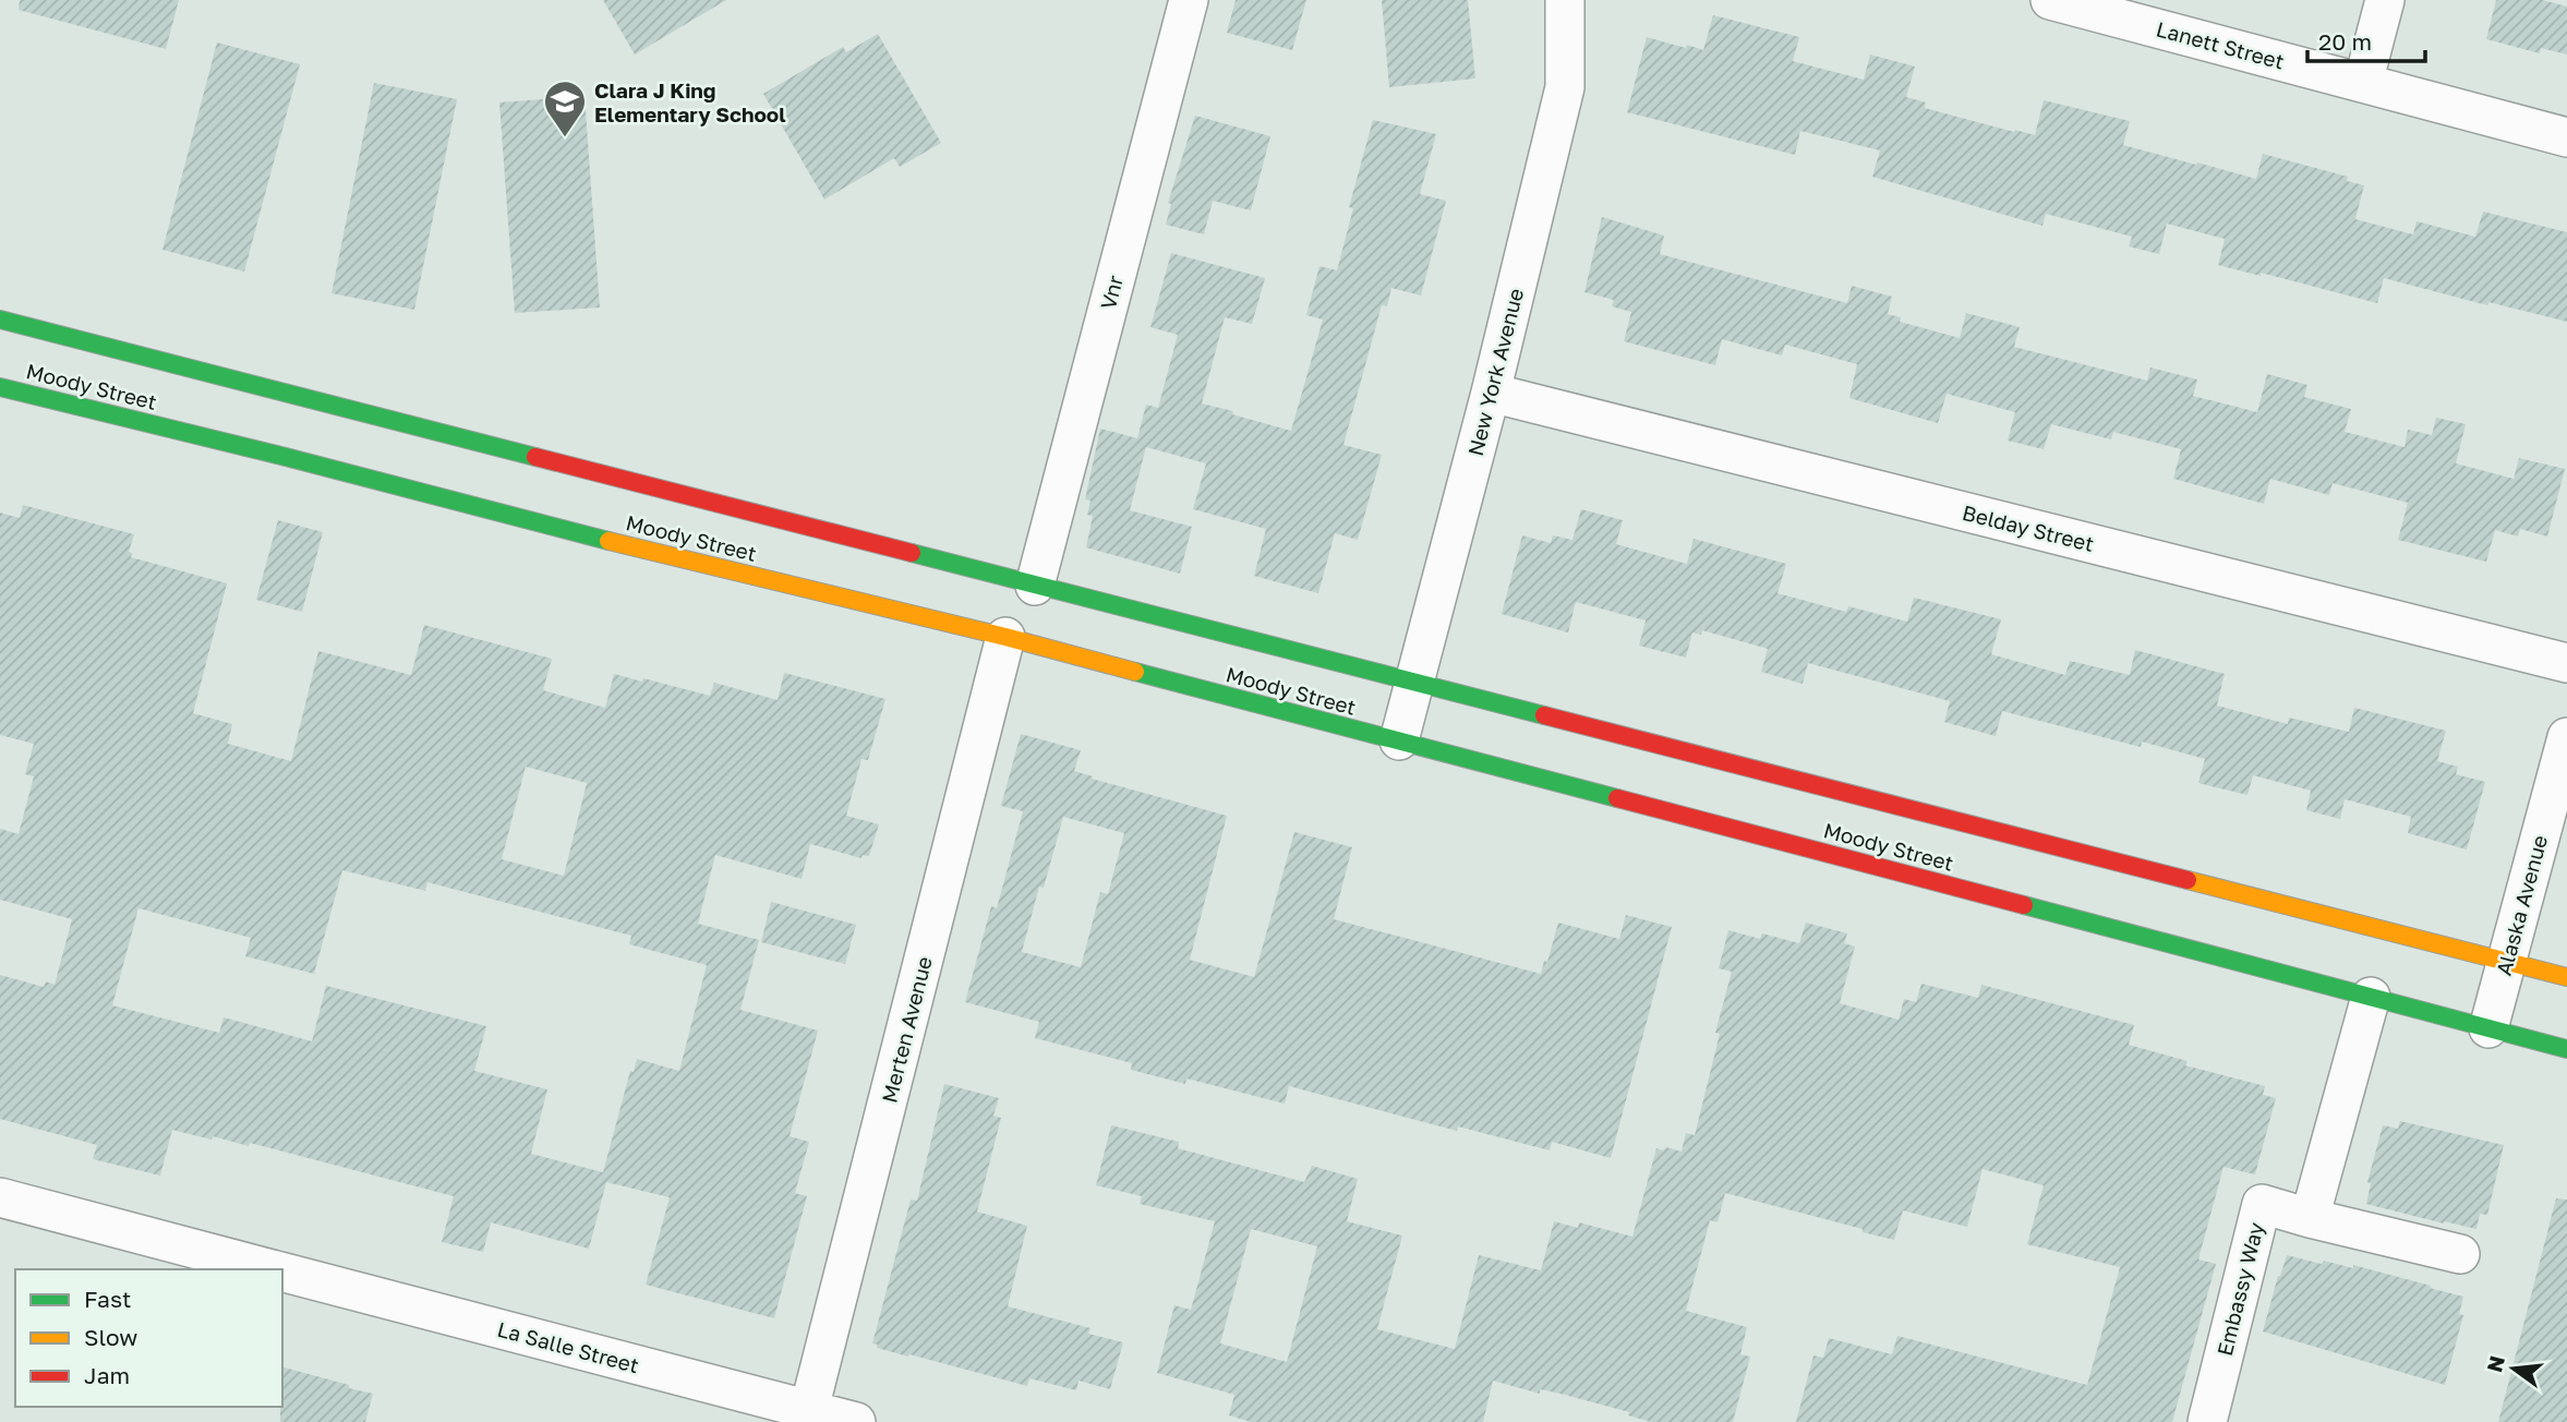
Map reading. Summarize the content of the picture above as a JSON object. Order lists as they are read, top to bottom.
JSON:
{
  "streets": {
    "main road": ["Moody Street"],
    "street": [
      "Lanett Street",
      "Vnr",
      "New York Avenue",
      "Belday Street",
      "Alaska Avenue",
      "Merten Avenue",
      "Embassy Way",
      "La Salle Street"
    ]
  },
  "crossings": [
    ["Vnr", "Moody Street"],
    ["New York Avenue", "Moody Street"],
    ["New York Avenue", "Belday Street"],
    ["Moody Street", "Alaska Avenue"],
    ["Moody Street", "Merten Avenue"],
    ["Merten Avenue", "La Salle Street"]
  ],
  "places": {
    "school or university": ["Clara J King Elementary School"]
  },
  "legend": ["Fast", "Slow", "Jam"],
  "scale_bar": "20 m",
  "north": "left"
}
